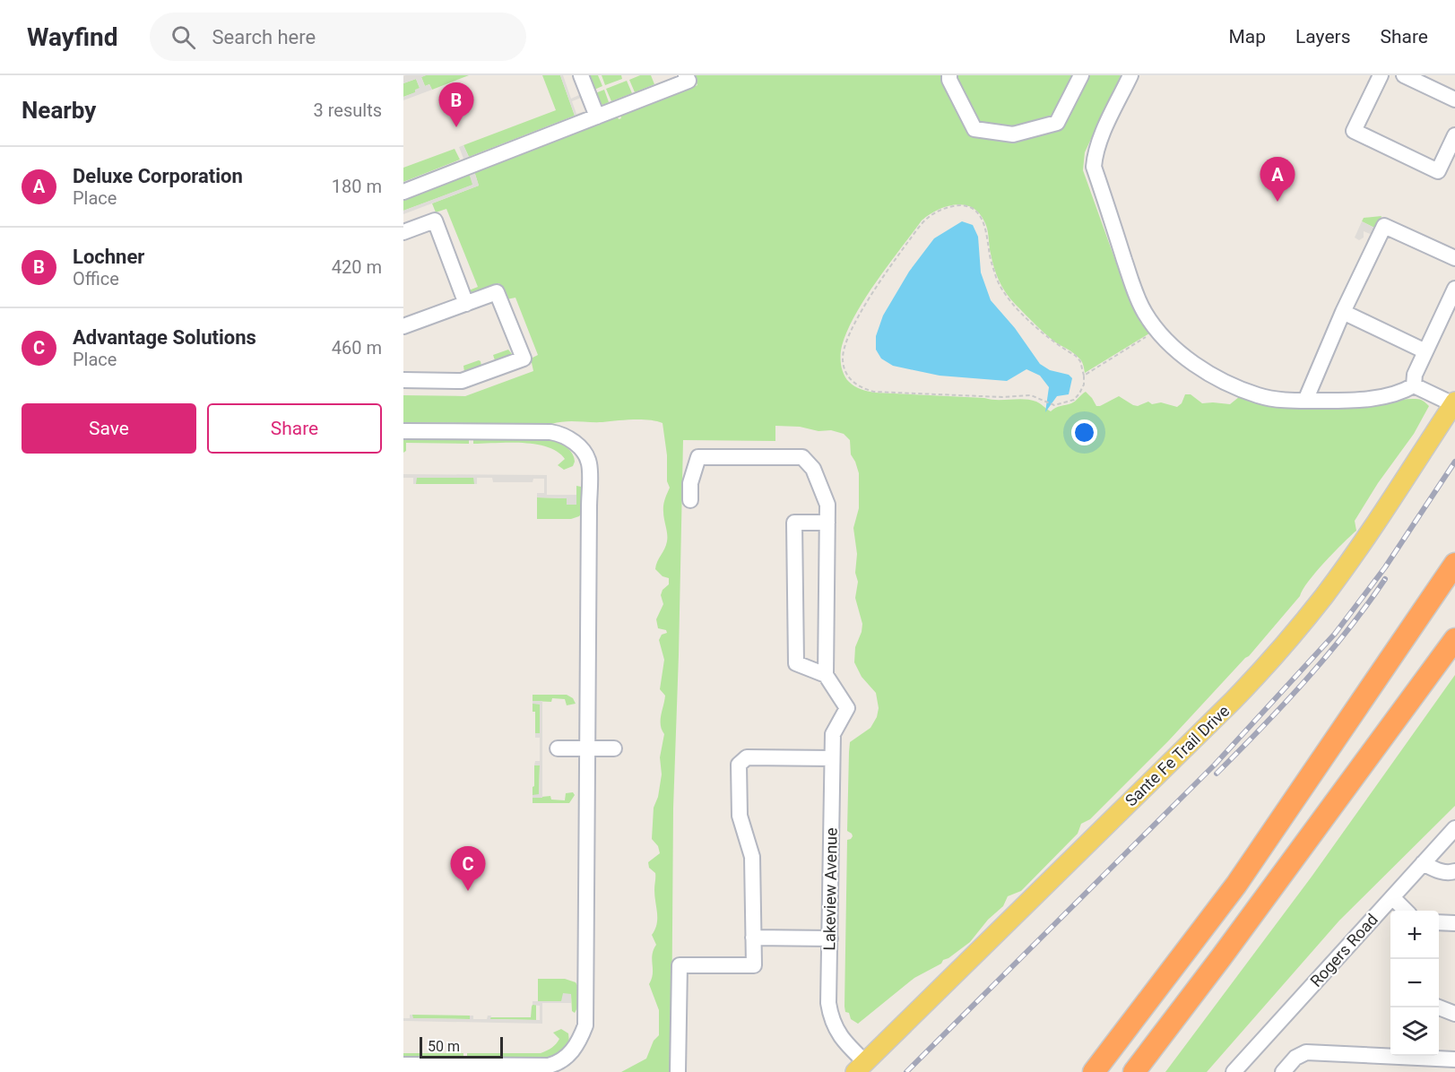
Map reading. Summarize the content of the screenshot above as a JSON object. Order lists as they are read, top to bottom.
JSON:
{
  "streets": {
    "main road": ["Sante Fe Trail Drive"],
    "street": ["Lakeview Avenue", "Rogers Road"]
  },
  "crossings": [
    ["Sante Fe Trail Drive", "Lakeview Avenue"]
  ],
  "scale_bar": "50 m",
  "page": {
    "header": "Wayfind",
    "search": "Search here",
    "nav": ["Map", "Layers", "Share"],
    "heading": ["Nearby", "3 results"],
    "pins": ["B", "A", "C"],
    "list": [
      {
        "mark": "A",
        "name": "Deluxe Corporation",
        "note": "Place",
        "value": "180 m"
      },
      {
        "mark": "B",
        "name": "Lochner",
        "note": "Office",
        "value": "420 m"
      },
      {
        "mark": "C",
        "name": "Advantage Solutions",
        "note": "Place",
        "value": "460 m"
      }
    ],
    "buttons": ["Save", "Share"],
    "map_buttons": ["+", "−"],
    "scale": "50 m"
  }
}
